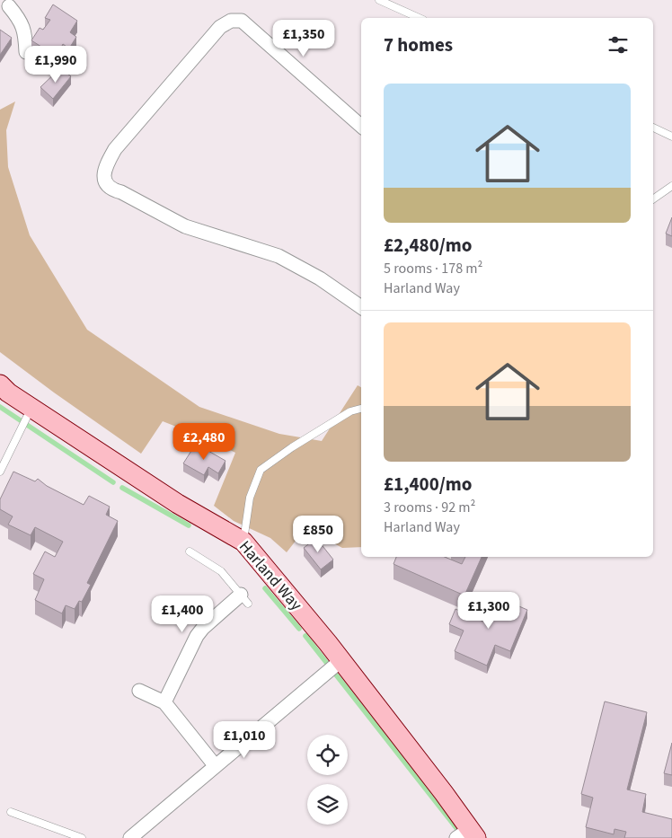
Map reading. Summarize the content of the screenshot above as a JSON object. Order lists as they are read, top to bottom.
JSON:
{
  "streets": {
    "main road": ["Harland Way"]
  },
  "page": {
    "heading": "7 homes",
    "price": [
      "£1,350",
      "£1,990",
      "£2,480",
      "£850",
      "£1,300",
      "£1,400",
      "£1,010"
    ],
    "list": [
      {
        "name": "£2,480/mo",
        "note": "5 rooms · 178 m² · Harland Way"
      },
      {
        "name": "£1,400/mo",
        "note": "3 rooms · 92 m² · Harland Way"
      }
    ]
  }
}
